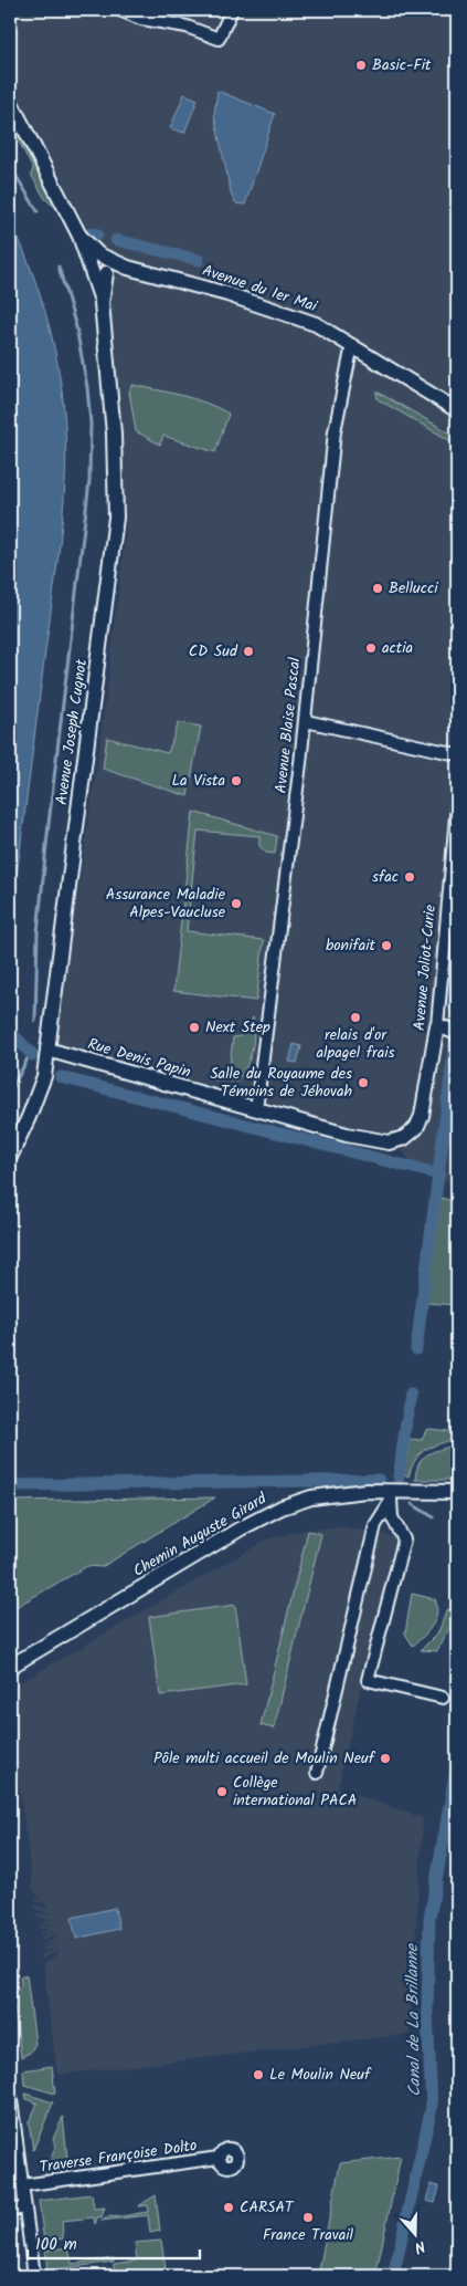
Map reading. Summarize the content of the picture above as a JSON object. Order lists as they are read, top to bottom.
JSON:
{
  "streets": {
    "street": [
      "Avenue du 1er Mai",
      "Avenue Blaise Pascal",
      "Avenue Joseph Cugnot",
      "Avenue Joliot-Curie",
      "Rue Denis Papin",
      "Chemin Auguste Girard",
      "Traverse Françoise Dolto"
    ]
  },
  "crossings": [
    ["Avenue du 1er Mai", "Avenue Blaise Pascal"],
    ["Avenue du 1er Mai", "Avenue Joseph Cugnot"],
    ["Avenue Blaise Pascal", "Rue Denis Papin"],
    ["Avenue Joseph Cugnot", "Rue Denis Papin"],
    ["Avenue Joliot-Curie", "Rue Denis Papin"]
  ],
  "water": ["Canal de La Brillanne"],
  "places": [
    "Basic-Fit",
    "Bellucci",
    "actia",
    "CD Sud",
    "La Vista",
    "sfac",
    "Assurance Maladie Alpes-Vaucluse",
    "bonifait",
    "relais d'or alpagel frais",
    "Next Step",
    "Salle du Royaume des Témoins de Jéhovah",
    "Pôle multi accueil de Moulin Neuf",
    "Collège international PACA",
    "Le Moulin Neuf",
    "CARSAT",
    "France Travail"
  ],
  "scale_bar": "100 m",
  "north": "bottom"
}
